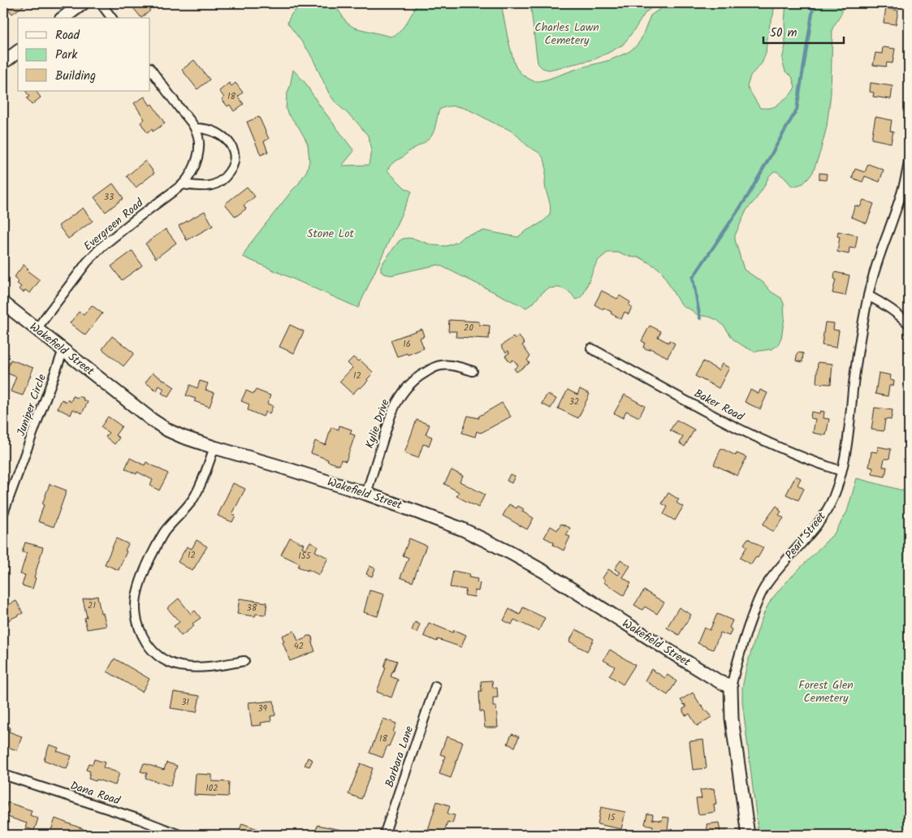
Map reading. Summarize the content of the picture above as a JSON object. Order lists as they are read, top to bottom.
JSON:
{
  "streets": {
    "street": [
      "Evergreen Road",
      "Wakefield Street",
      "Juniper Circle",
      "Baker Road",
      "Kylie Drive",
      "Pearl Street",
      "Barbara Lane",
      "Dana Road"
    ]
  },
  "crossings": [
    ["Evergreen Road", "Wakefield Street"],
    ["Wakefield Street", "Juniper Circle"],
    ["Wakefield Street", "Kylie Drive"],
    ["Wakefield Street", "Pearl Street"],
    ["Baker Road", "Pearl Street"]
  ],
  "parks": ["Charles Lawn Cemetery", "Stone Lot", "Forest Glen Cemetery"],
  "house_numbers": [
    "18",
    "33",
    "20",
    "16",
    "12",
    "32",
    "12",
    "155",
    "21",
    "38",
    "42",
    "31",
    "39",
    "18",
    "102",
    "15"
  ],
  "legend": ["Road", "Park", "Building"],
  "scale_bar": "50 m"
}
